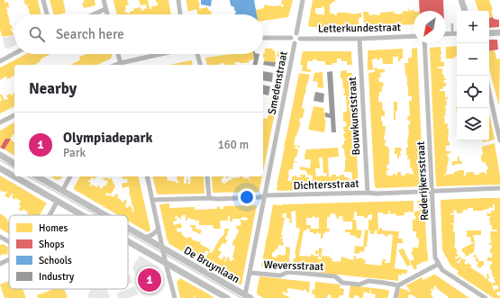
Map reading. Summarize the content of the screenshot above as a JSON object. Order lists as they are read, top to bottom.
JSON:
{
  "streets": {
    "main road": ["De Bruynlaan"],
    "street": [
      "Letterkundestraat",
      "Smedenstraat",
      "Bouwkunststraat",
      "Rederijkersstraat",
      "Dichtersstraat",
      "Weversstraat"
    ]
  },
  "crossings": [
    ["Letterkundestraat", "Smedenstraat"],
    ["Letterkundestraat", "Bouwkunststraat"],
    ["Smedenstraat", "Dichtersstraat"],
    ["Smedenstraat", "De Bruynlaan"],
    ["Smedenstraat", "Weversstraat"],
    ["Bouwkunststraat", "Dichtersstraat"],
    ["Rederijkersstraat", "Dichtersstraat"]
  ],
  "legend": [
    "Homes",
    "Shops",
    "Schools",
    "Industry"
  ],
  "north": "bottom left",
  "page": {
    "map_buttons": ["+", "−"],
    "search": "Search here",
    "heading": "Nearby",
    "list": [
      {
        "mark": "1",
        "name": "Olympiadepark",
        "note": "Park",
        "value": "160 m"
      }
    ],
    "pins": "1"
  }
}
